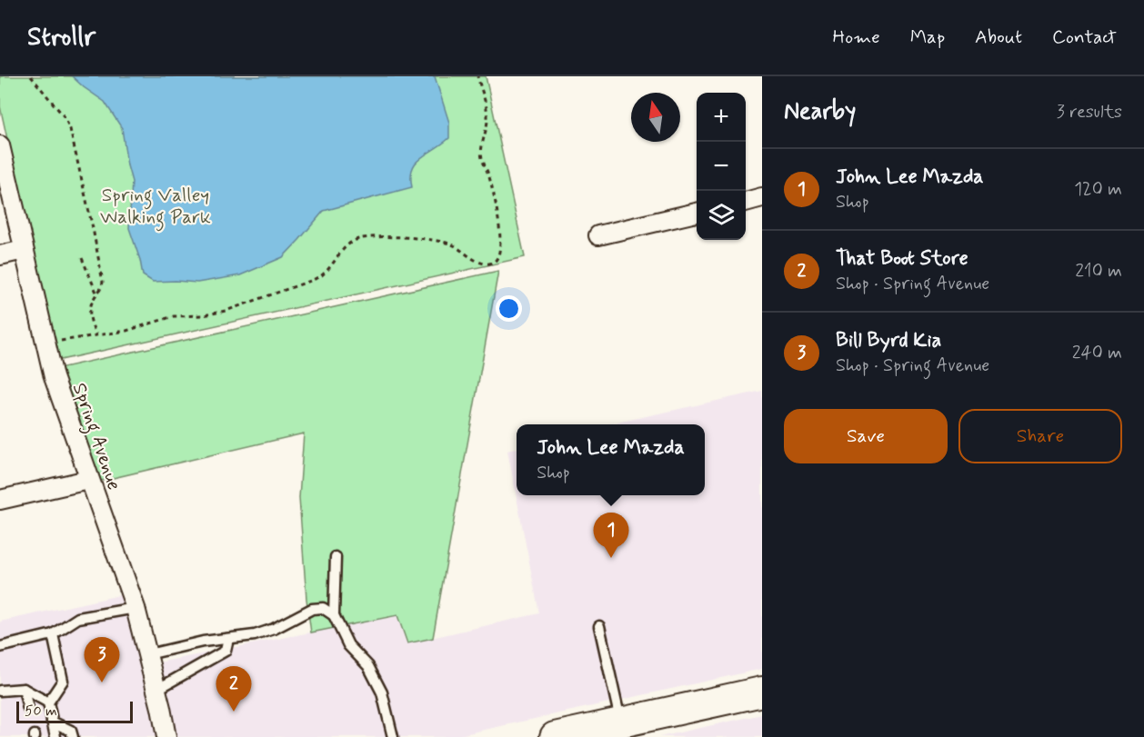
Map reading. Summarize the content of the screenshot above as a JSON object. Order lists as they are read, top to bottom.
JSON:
{
  "streets": {
    "street": ["Spring Avenue"]
  },
  "parks": ["Spring Valley Walking Park"],
  "scale_bar": "50 m",
  "north": "top",
  "page": {
    "header": "Strollr",
    "nav": [
      "Home",
      "Map",
      "About",
      "Contact"
    ],
    "heading": ["Nearby", "3 results"],
    "map_buttons": ["+", "−"],
    "list": [
      {
        "mark": "1",
        "name": "John Lee Mazda",
        "note": "Shop",
        "value": "120 m"
      },
      {
        "mark": "2",
        "name": "That Boot Store",
        "note": "Shop · Spring Avenue",
        "value": "210 m"
      },
      {
        "mark": "3",
        "name": "Bill Byrd Kia",
        "note": "Shop · Spring Avenue",
        "value": "240 m"
      }
    ],
    "buttons": ["Save", "Share"],
    "popup": ["John Lee Mazda", "Shop"],
    "pins": ["1", "3", "2"],
    "scale": "50 m"
  }
}
